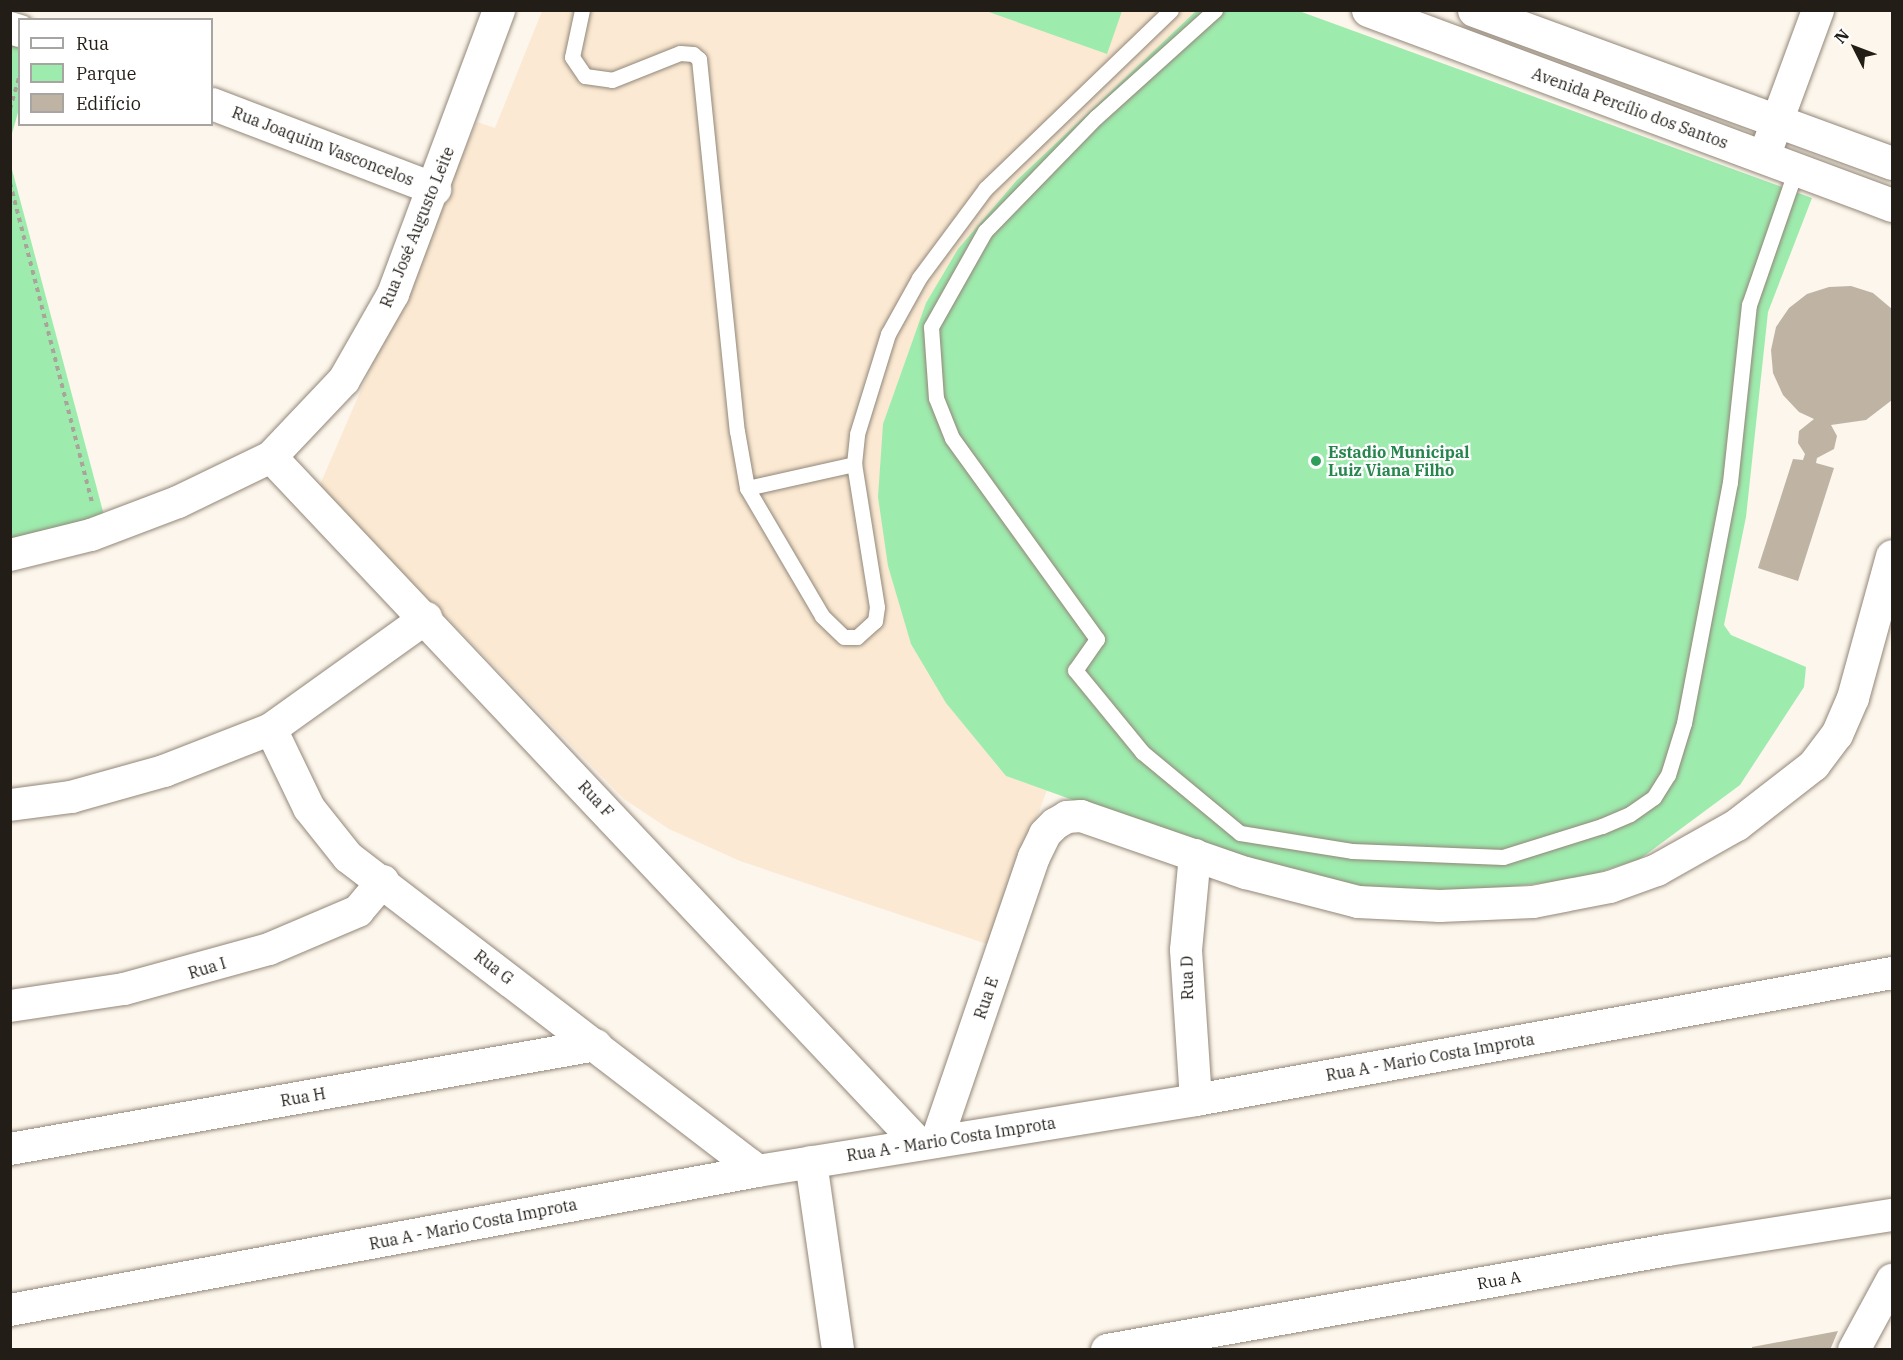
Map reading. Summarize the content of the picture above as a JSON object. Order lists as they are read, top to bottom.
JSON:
{
  "streets": {
    "street": [
      "Avenida Percílio dos Santos",
      "Rua Joaquim Vasconcelos",
      "Rua José Augusto Leite",
      "Rua F",
      "Rua G",
      "Rua I",
      "Rua D",
      "Rua E",
      "Rua A - Mario Costa Improta",
      "Rua H",
      "Rua A"
    ]
  },
  "crossings": [
    ["Rua Joaquim Vasconcelos", "Rua José Augusto Leite"],
    ["Rua José Augusto Leite", "Rua F"],
    ["Rua F", "Rua E"],
    ["Rua F", "Rua A - Mario Costa Improta"],
    ["Rua G", "Rua I"],
    ["Rua G", "Rua A - Mario Costa Improta"],
    ["Rua G", "Rua H"],
    ["Rua D", "Rua E"],
    ["Rua D", "Rua A - Mario Costa Improta"],
    ["Rua E", "Rua A - Mario Costa Improta"]
  ],
  "places": ["Estadio Municipal Luiz Viana Filho"],
  "legend": ["Rua", "Parque", "Edifício"],
  "north": "top left"
}
